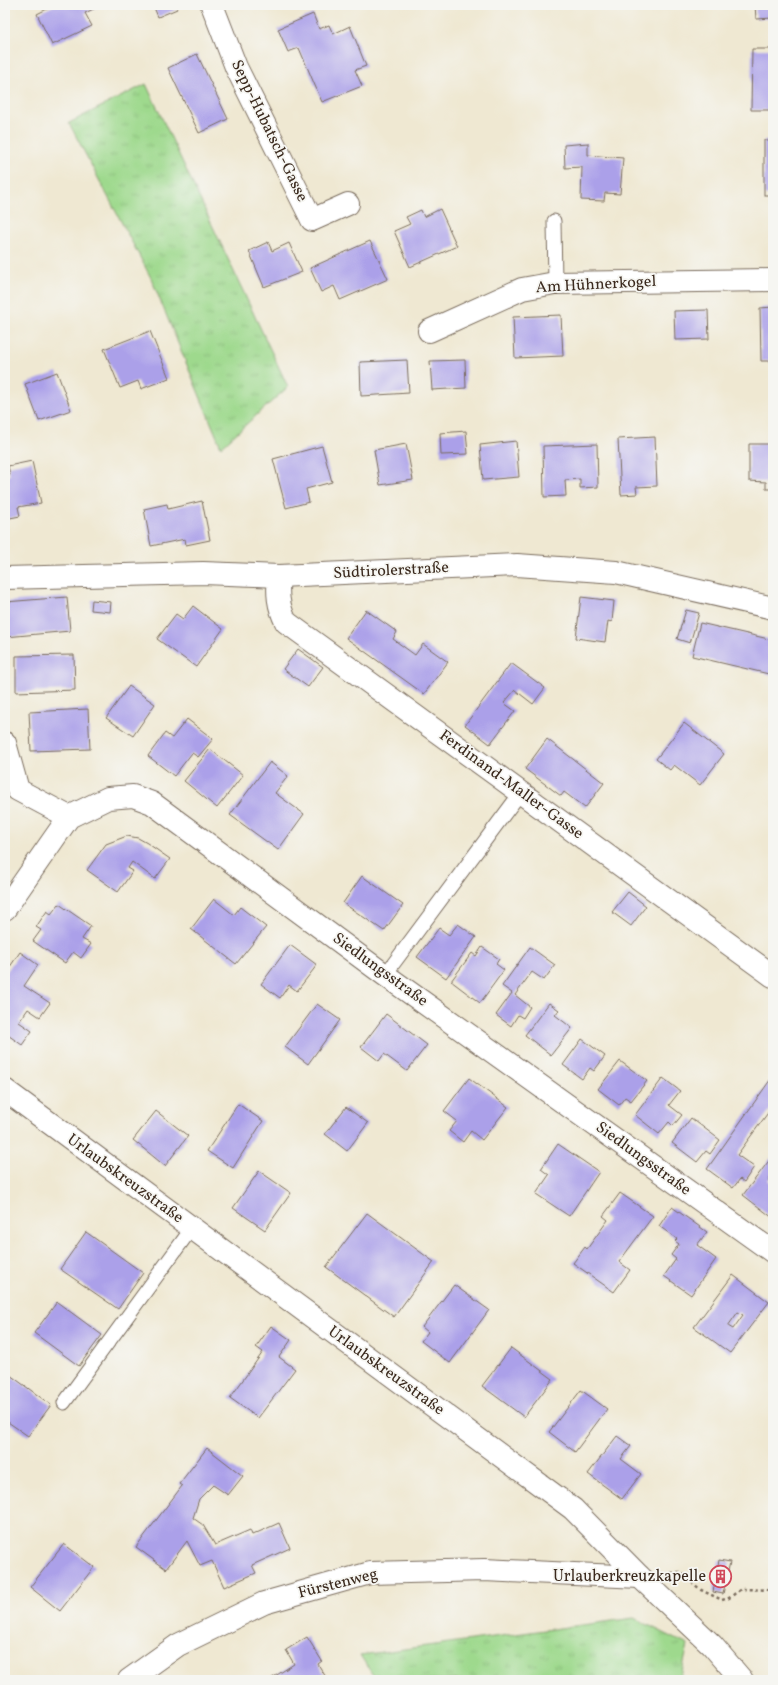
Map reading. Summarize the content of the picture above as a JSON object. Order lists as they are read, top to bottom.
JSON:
{
  "streets": {
    "street": [
      "Sepp-Hubatsch-Gasse",
      "Am Hühnerkogel",
      "Südtirolerstraße",
      "Ferdinand-Maller-Gasse",
      "Siedlungsstraße",
      "Urlaubskreuzstraße",
      "Fürstenweg"
    ]
  },
  "crossings": [
    ["Südtirolerstraße", "Ferdinand-Maller-Gasse"],
    ["Urlaubskreuzstraße", "Fürstenweg"]
  ],
  "places": {
    "building": ["Urlauberkreuzkapelle"]
  }
}
